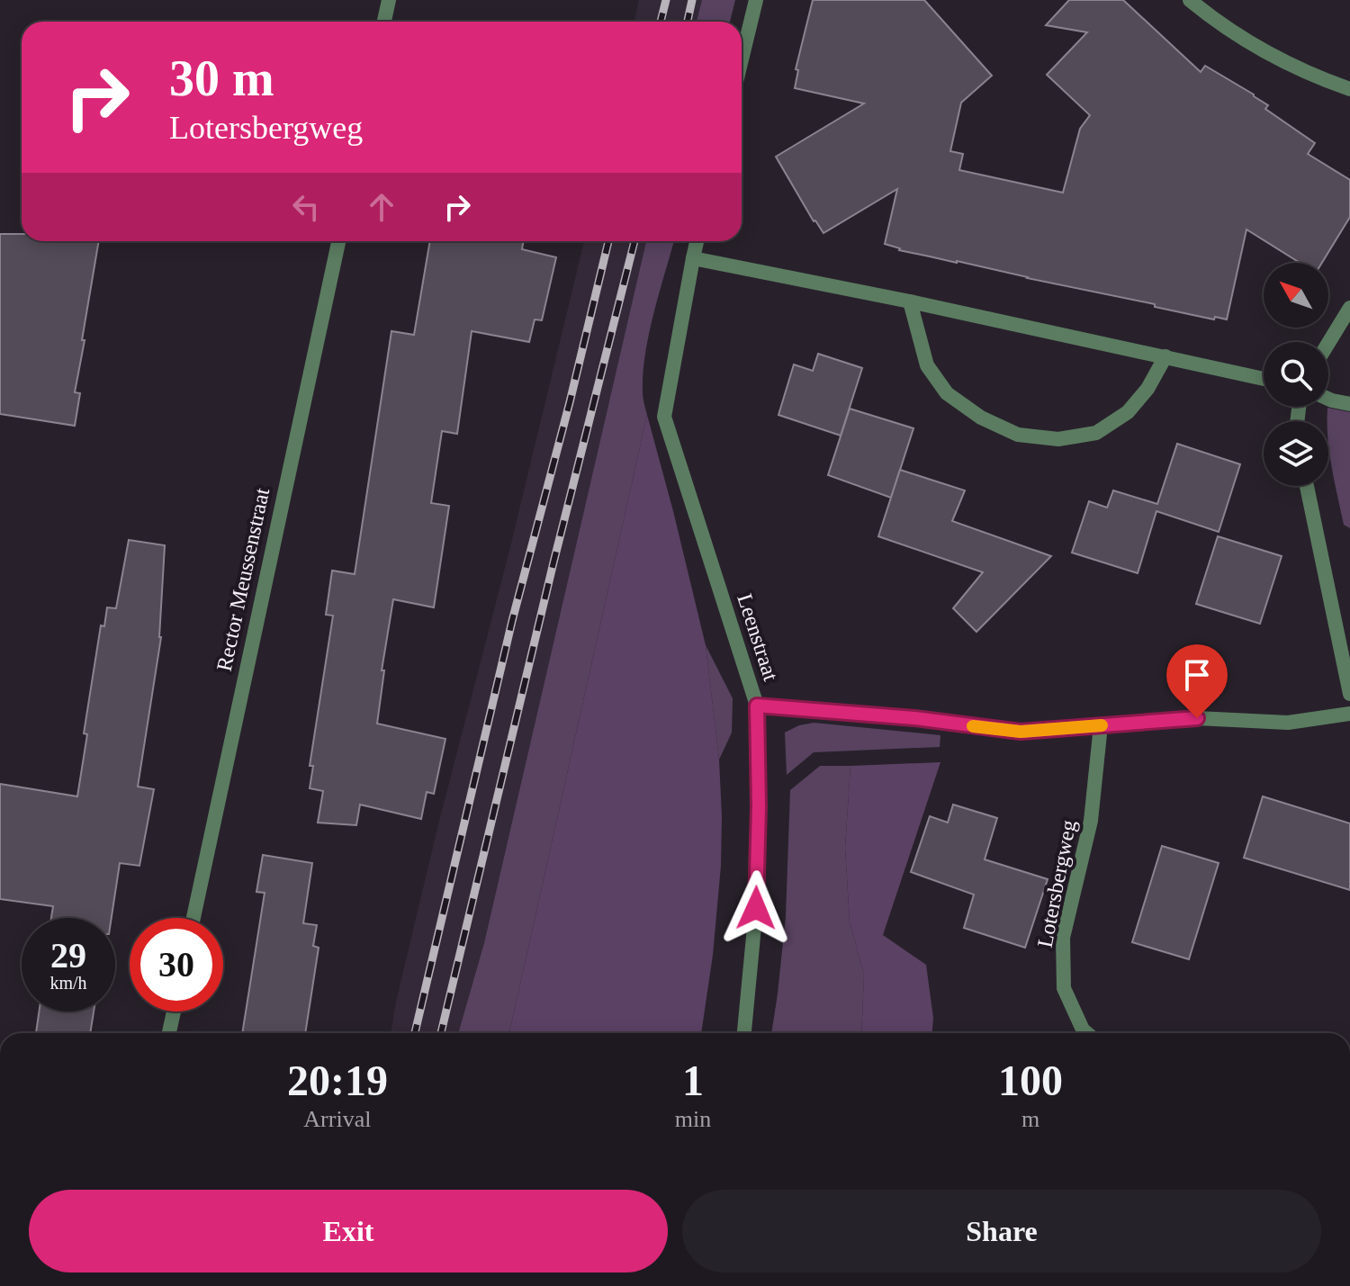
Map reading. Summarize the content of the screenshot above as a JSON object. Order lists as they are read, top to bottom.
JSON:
{
  "streets": {
    "street": ["Rector Meussenstraat", "Leenstraat", "Lotersbergweg"]
  },
  "north": "top left",
  "page": {
    "turn": ["30 m", "Lotersbergweg"],
    "speed": "29 km/h",
    "limit": "30",
    "eta": [
      "20:19",
      "Arrival",
      "1",
      "min",
      "100",
      "m"
    ],
    "buttons": ["Exit", "Share"]
  }
}
